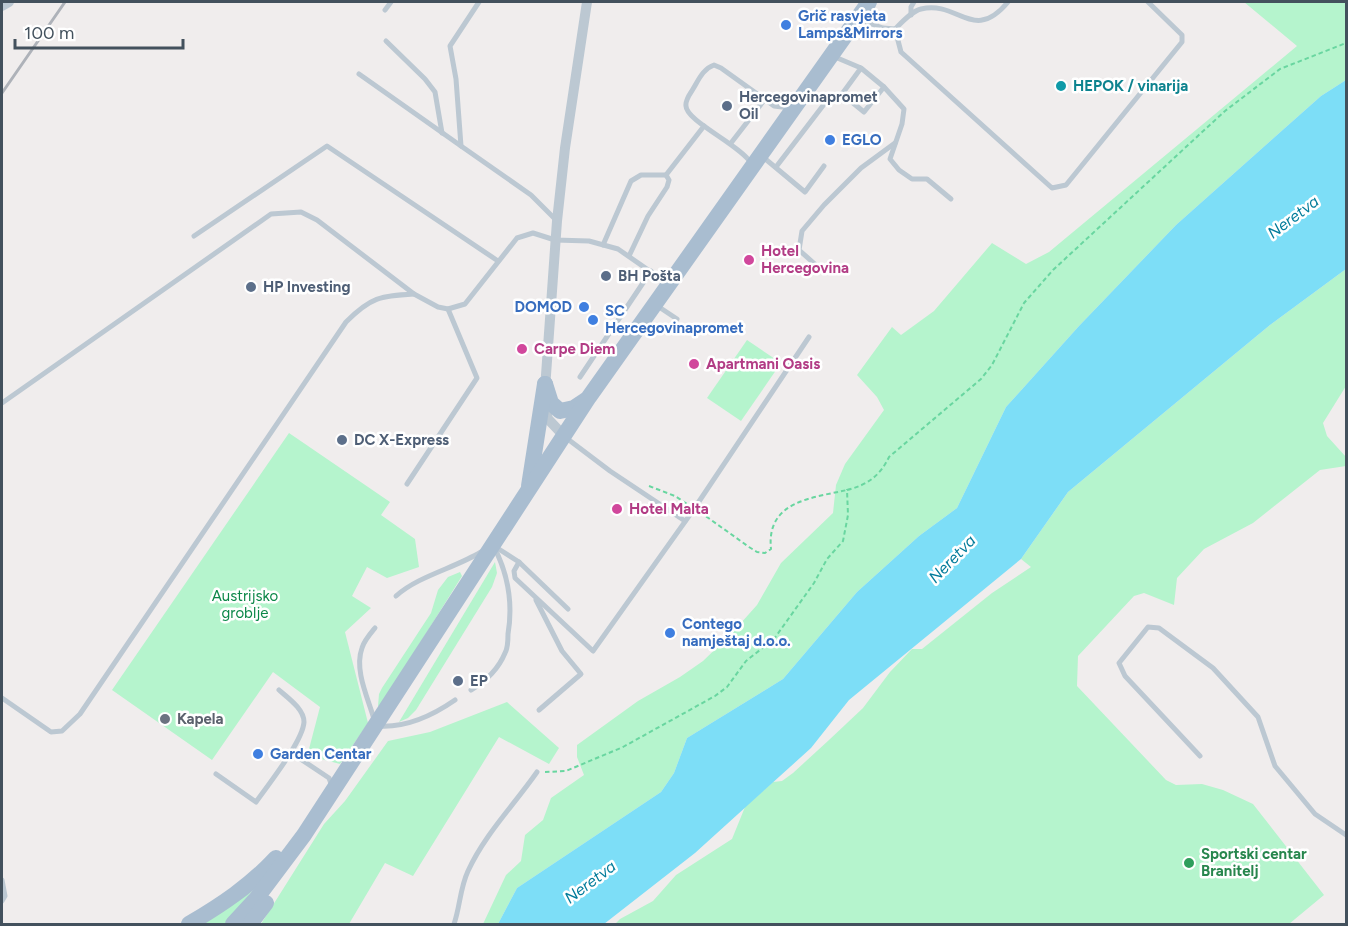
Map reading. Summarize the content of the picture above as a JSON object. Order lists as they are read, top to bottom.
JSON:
{
  "water": ["Neretva"],
  "parks": ["Austrijsko groblje"],
  "places": [
    "Grič rasvjeta Lamps&Mirrors",
    "HEPOK / vinarija",
    "Hercegovinapromet Oil",
    "EGLO",
    "Hotel Hercegovina",
    "BH Pošta",
    "HP Investing",
    "DOMOD",
    "SC Hercegovinapromet",
    "Carpe Diem",
    "Apartmani Oasis",
    "DC X-Express",
    "Hotel Malta",
    "Contego namještaj d.o.o.",
    "EP",
    "Kapela",
    "Garden Centar",
    "Sportski centar Branitelj"
  ],
  "scale_bar": "100 m"
}
